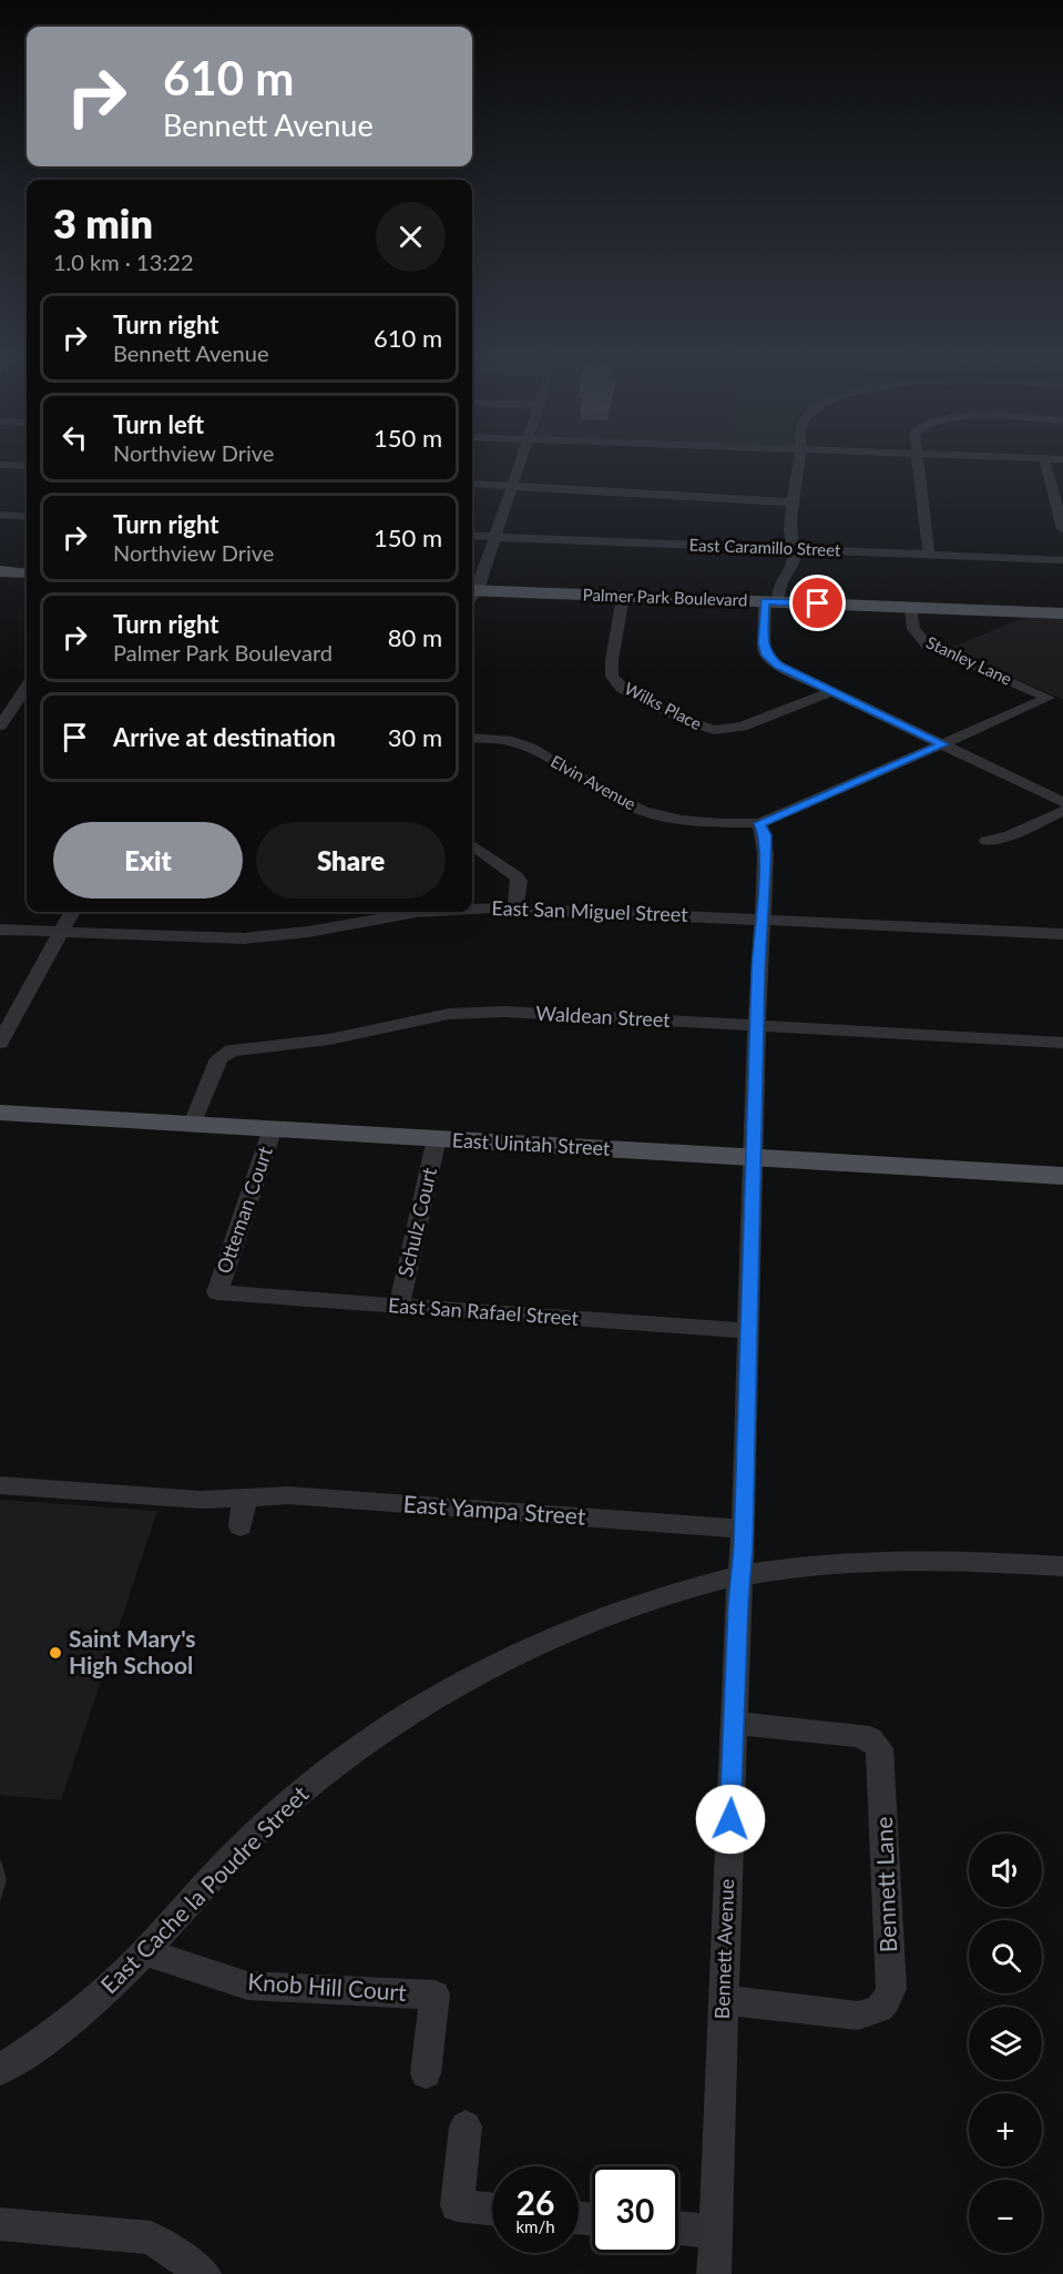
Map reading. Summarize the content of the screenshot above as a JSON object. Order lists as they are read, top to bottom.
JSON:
{
  "streets": {
    "main road": ["Palmer Park Boulevard", "East Uintah Street"],
    "street": [
      "East Caramillo Street",
      "Stanley Lane",
      "Wilks Place",
      "Elvin Avenue",
      "East San Miguel Street",
      "Waldean Street",
      "Otteman Court",
      "Schulz Court",
      "East San Rafael Street",
      "East Yampa Street",
      "Bennett Lane",
      "East Cache la Poudre Street",
      "Bennett Avenue",
      "Knob Hill Court"
    ]
  },
  "crossings": [
    ["Palmer Park Boulevard", "Stanley Lane"],
    ["Palmer Park Boulevard", "Wilks Place"],
    ["Elvin Avenue", "Bennett Avenue"],
    ["East San Miguel Street", "Bennett Avenue"],
    ["Waldean Street", "East Uintah Street"],
    ["Waldean Street", "Bennett Avenue"],
    ["East Uintah Street", "Otteman Court"],
    ["East Uintah Street", "Schulz Court"],
    ["East Uintah Street", "Bennett Avenue"],
    ["Otteman Court", "East San Rafael Street"],
    ["Schulz Court", "East San Rafael Street"],
    ["East San Rafael Street", "Bennett Avenue"],
    ["East Yampa Street", "Bennett Avenue"],
    ["Bennett Lane", "Bennett Avenue"],
    ["East Cache la Poudre Street", "Bennett Avenue"],
    ["East Cache la Poudre Street", "Knob Hill Court"]
  ],
  "places": ["Saint Mary's High School"],
  "page": {
    "turn": ["610 m", "Bennett Avenue"],
    "heading": ["3 min", "1.0 km · 13:22"],
    "list": [
      {
        "name": "Turn right",
        "note": "Bennett Avenue",
        "value": "610 m"
      },
      {
        "name": "Turn left",
        "note": "Northview Drive",
        "value": "150 m"
      },
      {
        "name": "Turn right",
        "note": "Northview Drive",
        "value": "150 m"
      },
      {
        "name": "Turn right",
        "note": "Palmer Park Boulevard",
        "value": "80 m"
      },
      {
        "name": "Arrive at destination",
        "value": "30 m"
      }
    ],
    "buttons": ["Exit", "Share"],
    "map_buttons": ["+", "−"],
    "speed": "26 km/h",
    "limit": "30"
  }
}
